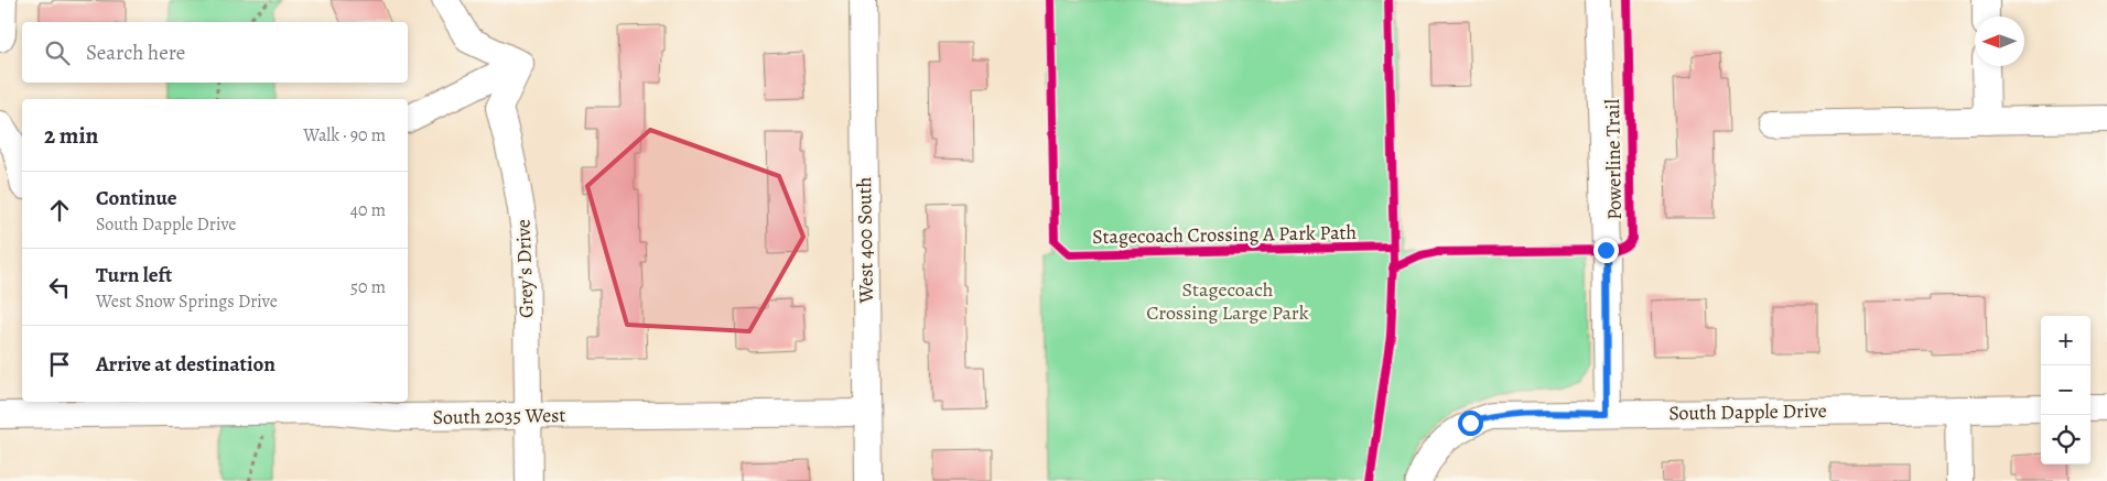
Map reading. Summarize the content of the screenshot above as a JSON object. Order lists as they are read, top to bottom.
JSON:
{
  "streets": {
    "street": [
      "West 400 South",
      "Grey's Drive",
      "South Dapple Drive",
      "South 2035 West"
    ],
    "cycle path": ["Powerline Trail", "Stagecoach Crossing A Park Path"]
  },
  "crossings": [
    ["West 400 South", "South 2035 West"],
    ["Grey's Drive", "South 2035 West"]
  ],
  "parks": ["Stagecoach Crossing Large Park"],
  "north": "left",
  "page": {
    "search": "Search here",
    "heading": ["2 min", "Walk · 90 m"],
    "list": [
      ["Continue", "South Dapple Drive", "40 m"],
      ["Turn left", "West Snow Springs Drive", "50 m"],
      "Arrive at destination"
    ],
    "map_buttons": ["+", "−"]
  }
}
